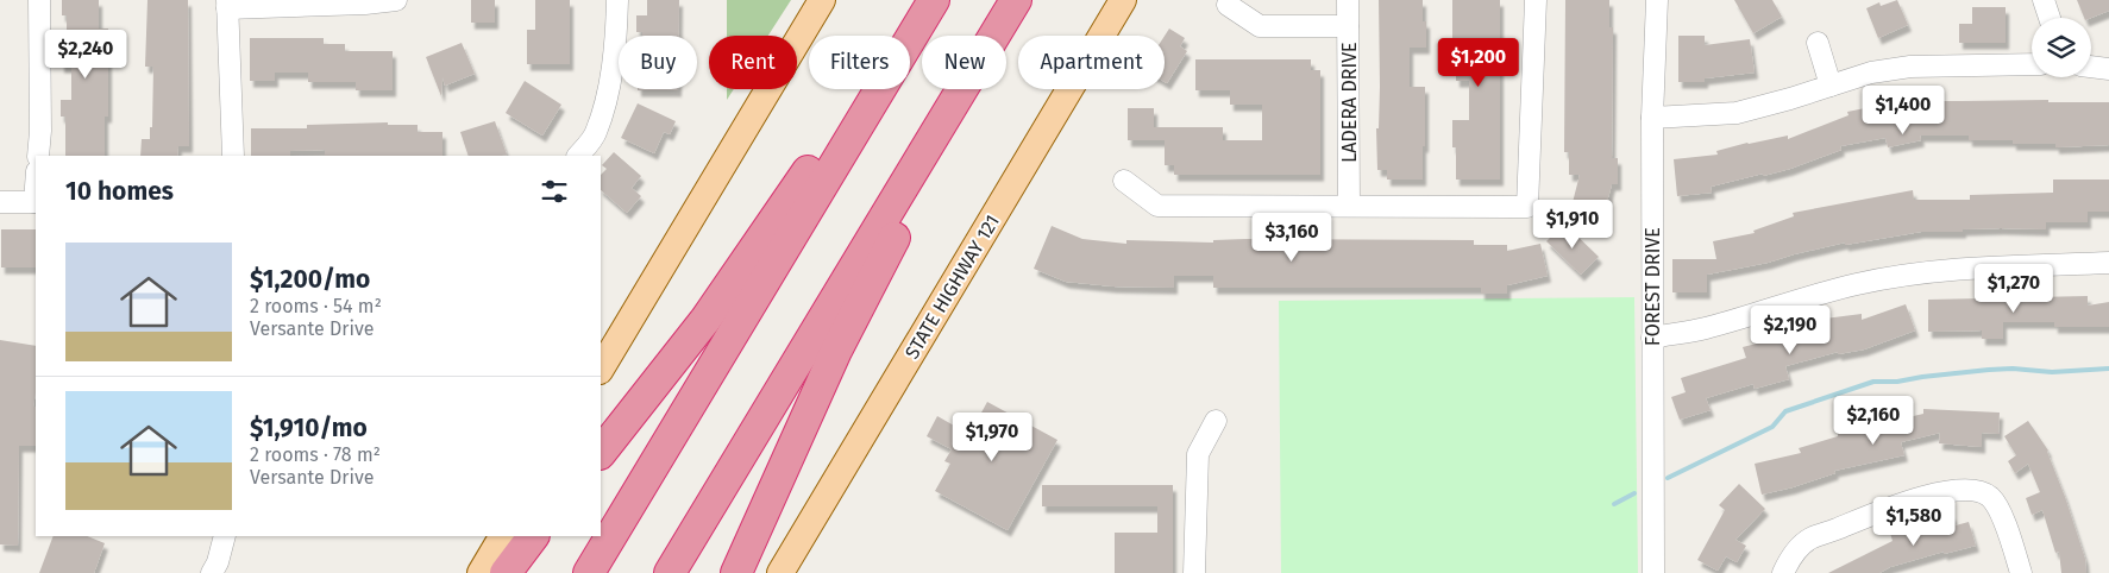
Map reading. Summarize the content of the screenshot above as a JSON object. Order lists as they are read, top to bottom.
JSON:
{
  "streets": {
    "main road": ["STATE HIGHWAY 121"],
    "street": ["LADERA DRIVE", "FOREST DRIVE"]
  },
  "page": {
    "price": [
      "$2,240",
      "$1,200",
      "$1,400",
      "$1,910",
      "$3,160",
      "$1,270",
      "$2,190",
      "$2,160",
      "$1,970",
      "$1,580"
    ],
    "chip": [
      "Buy",
      "Rent",
      "Filters",
      "New",
      "Apartment"
    ],
    "heading": "10 homes",
    "list": [
      {
        "name": "$1,200/mo",
        "note": "2 rooms · 54 m² · Versante Drive"
      },
      {
        "name": "$1,910/mo",
        "note": "2 rooms · 78 m² · Versante Drive"
      }
    ]
  }
}
